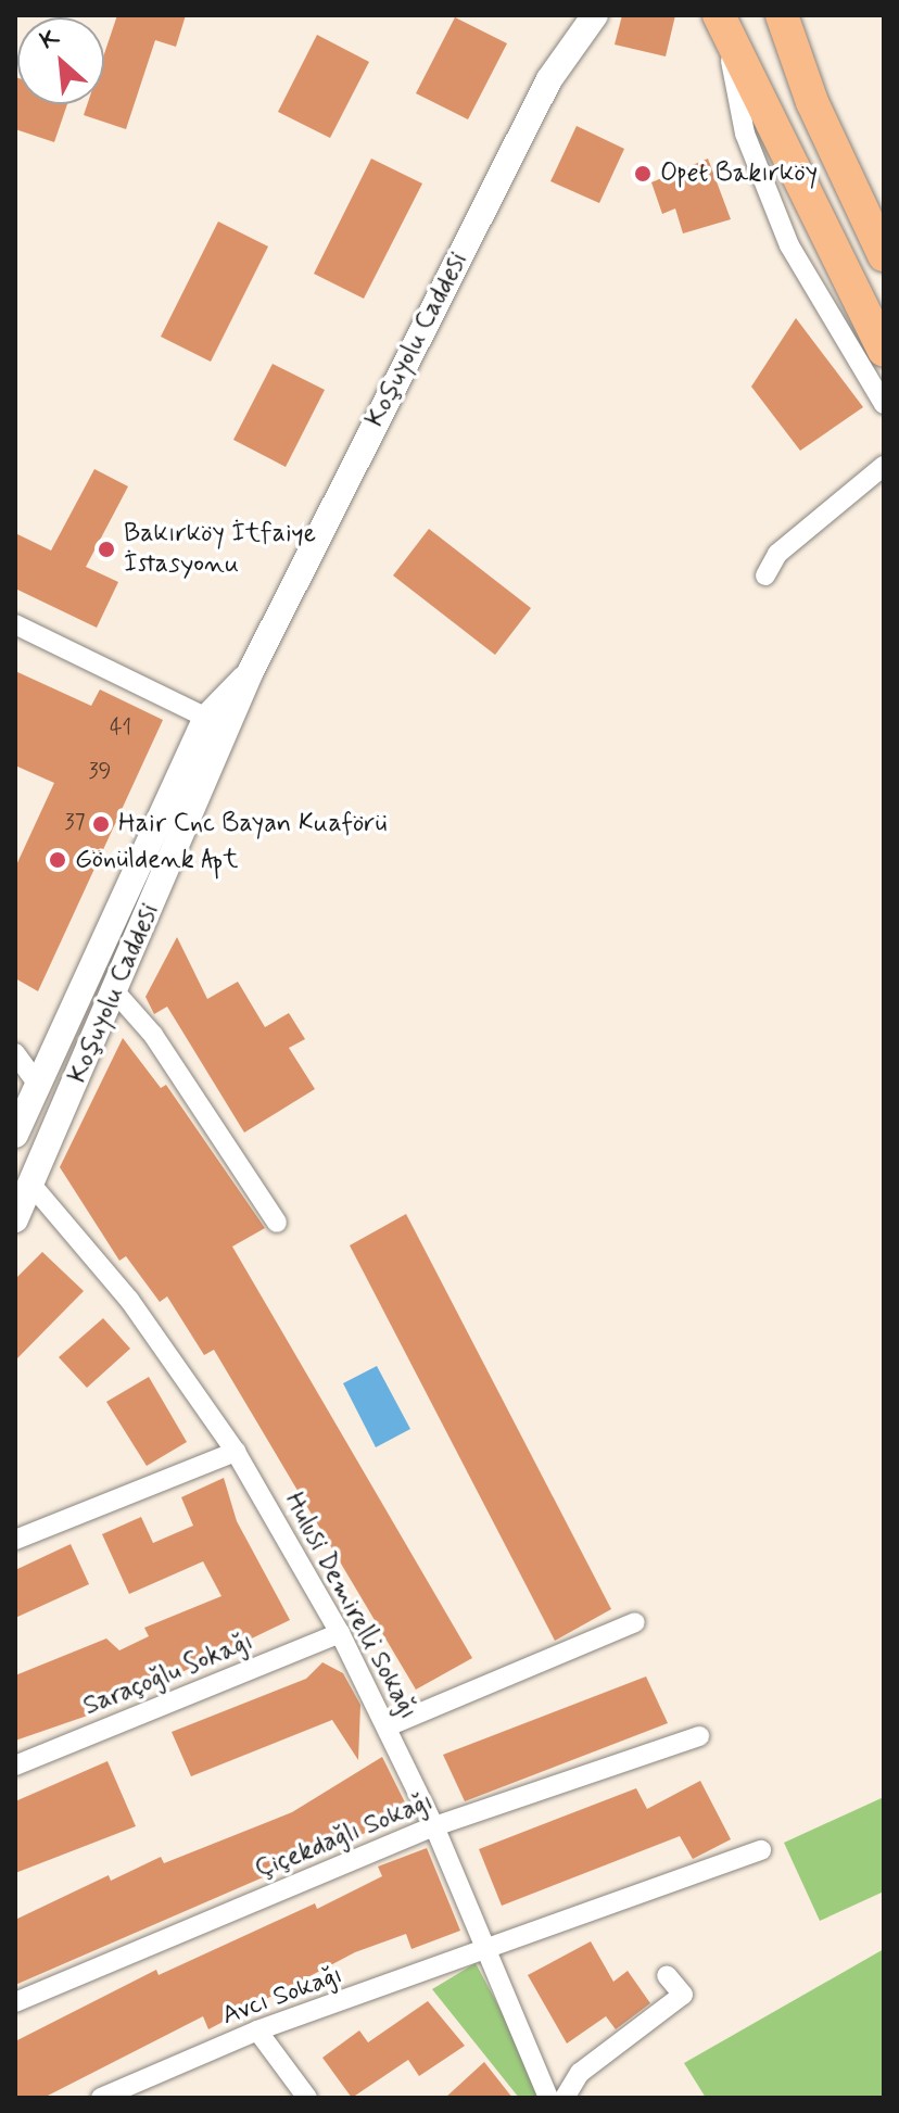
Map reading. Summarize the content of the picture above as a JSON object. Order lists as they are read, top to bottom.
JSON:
{
  "streets": {
    "street": [
      "Koşuyolu Caddesi",
      "Hulusi Demirelli Sokağı",
      "Saraçoğlu Sokağı",
      "Çiçekdağlı Sokağı",
      "Avcı Sokağı"
    ]
  },
  "crossings": [
    ["Koşuyolu Caddesi", "Hulusi Demirelli Sokağı"],
    ["Hulusi Demirelli Sokağı", "Saraçoğlu Sokağı"],
    ["Hulusi Demirelli Sokağı", "Çiçekdağlı Sokağı"],
    ["Hulusi Demirelli Sokağı", "Avcı Sokağı"]
  ],
  "places": [
    "Opet Bakırköy",
    "Bakırköy İtfaiye İstasyonu",
    "Hair Cnc Bayan Kuaförü",
    "Gönüldenk Apt"
  ],
  "house_numbers": ["41", "39", "37"],
  "north": "top left"
}
